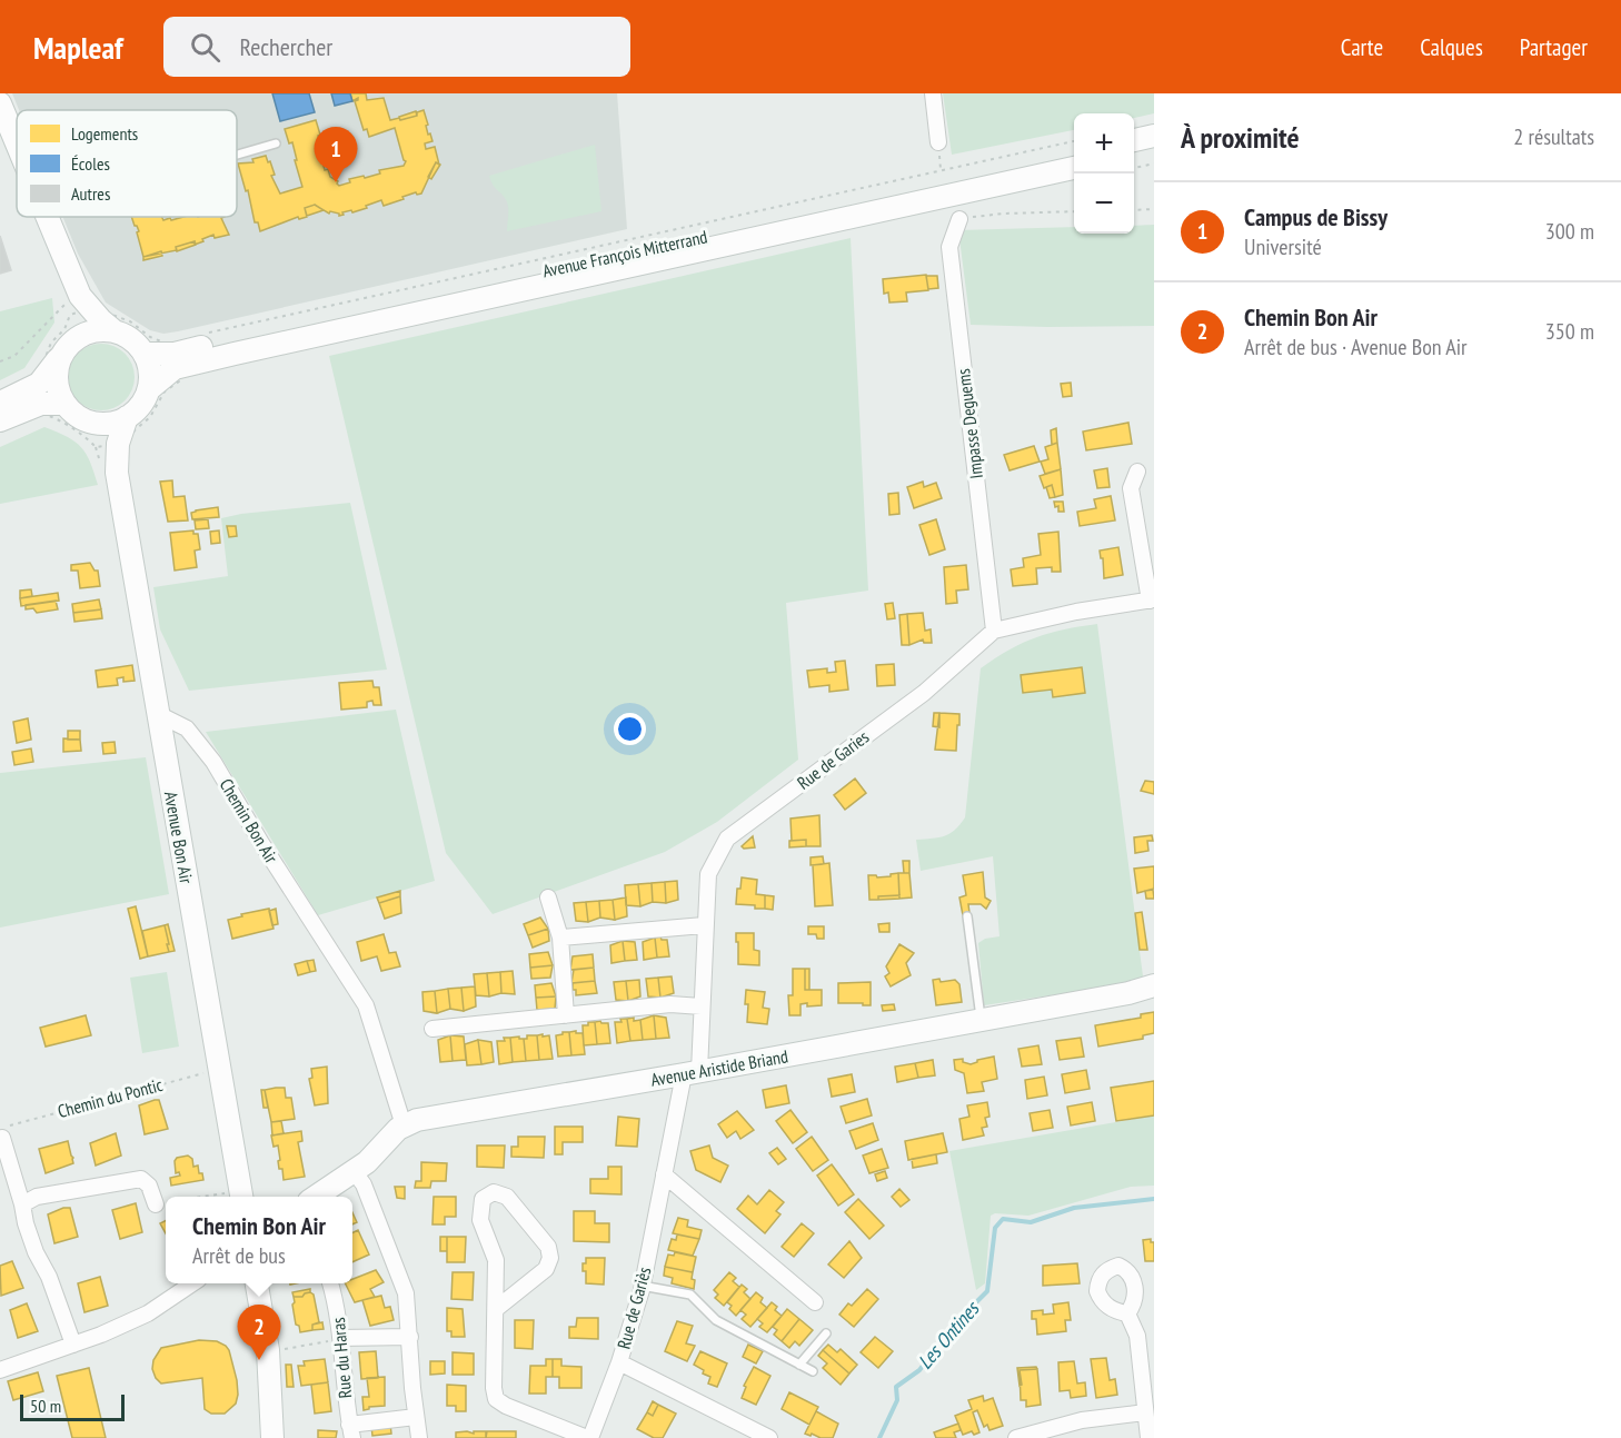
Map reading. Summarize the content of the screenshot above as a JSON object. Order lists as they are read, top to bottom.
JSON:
{
  "streets": {
    "main road": ["Avenue François Mitterrand", "Avenue Bon Air", "Avenue Aristide Briand"],
    "street": [
      "Impasse Deguems",
      "Rue de Garies",
      "Chemin Bon Air",
      "Rue de Gariès",
      "Rue du Haras"
    ],
    "path": ["Chemin du Pontic"]
  },
  "crossings": [
    ["Avenue François Mitterrand", "Avenue Bon Air"],
    ["Impasse Deguems", "Rue de Garies"],
    ["Rue de Garies", "Avenue Aristide Briand"],
    ["Rue de Garies", "Rue de Gariès"],
    ["Chemin Bon Air", "Avenue Bon Air"],
    ["Chemin Bon Air", "Avenue Aristide Briand"],
    ["Avenue Bon Air", "Chemin du Pontic"],
    ["Avenue Aristide Briand", "Rue de Gariès"]
  ],
  "water": ["Les Ontines"],
  "legend": ["Logements", "Écoles", "Autres"],
  "scale_bar": "50 m",
  "page": {
    "header": "Mapleaf",
    "search": "Rechercher",
    "nav": ["Carte", "Calques", "Partager"],
    "heading": ["À proximité", "2 résultats"],
    "map_buttons": ["+", "−"],
    "pins": ["1", "2"],
    "list": [
      {
        "mark": "1",
        "name": "Campus de Bissy",
        "note": "Université",
        "value": "300 m"
      },
      {
        "mark": "2",
        "name": "Chemin Bon Air",
        "note": "Arrêt de bus · Avenue Bon Air",
        "value": "350 m"
      }
    ],
    "popup": ["Chemin Bon Air", "Arrêt de bus"],
    "scale": "50 m"
  }
}
